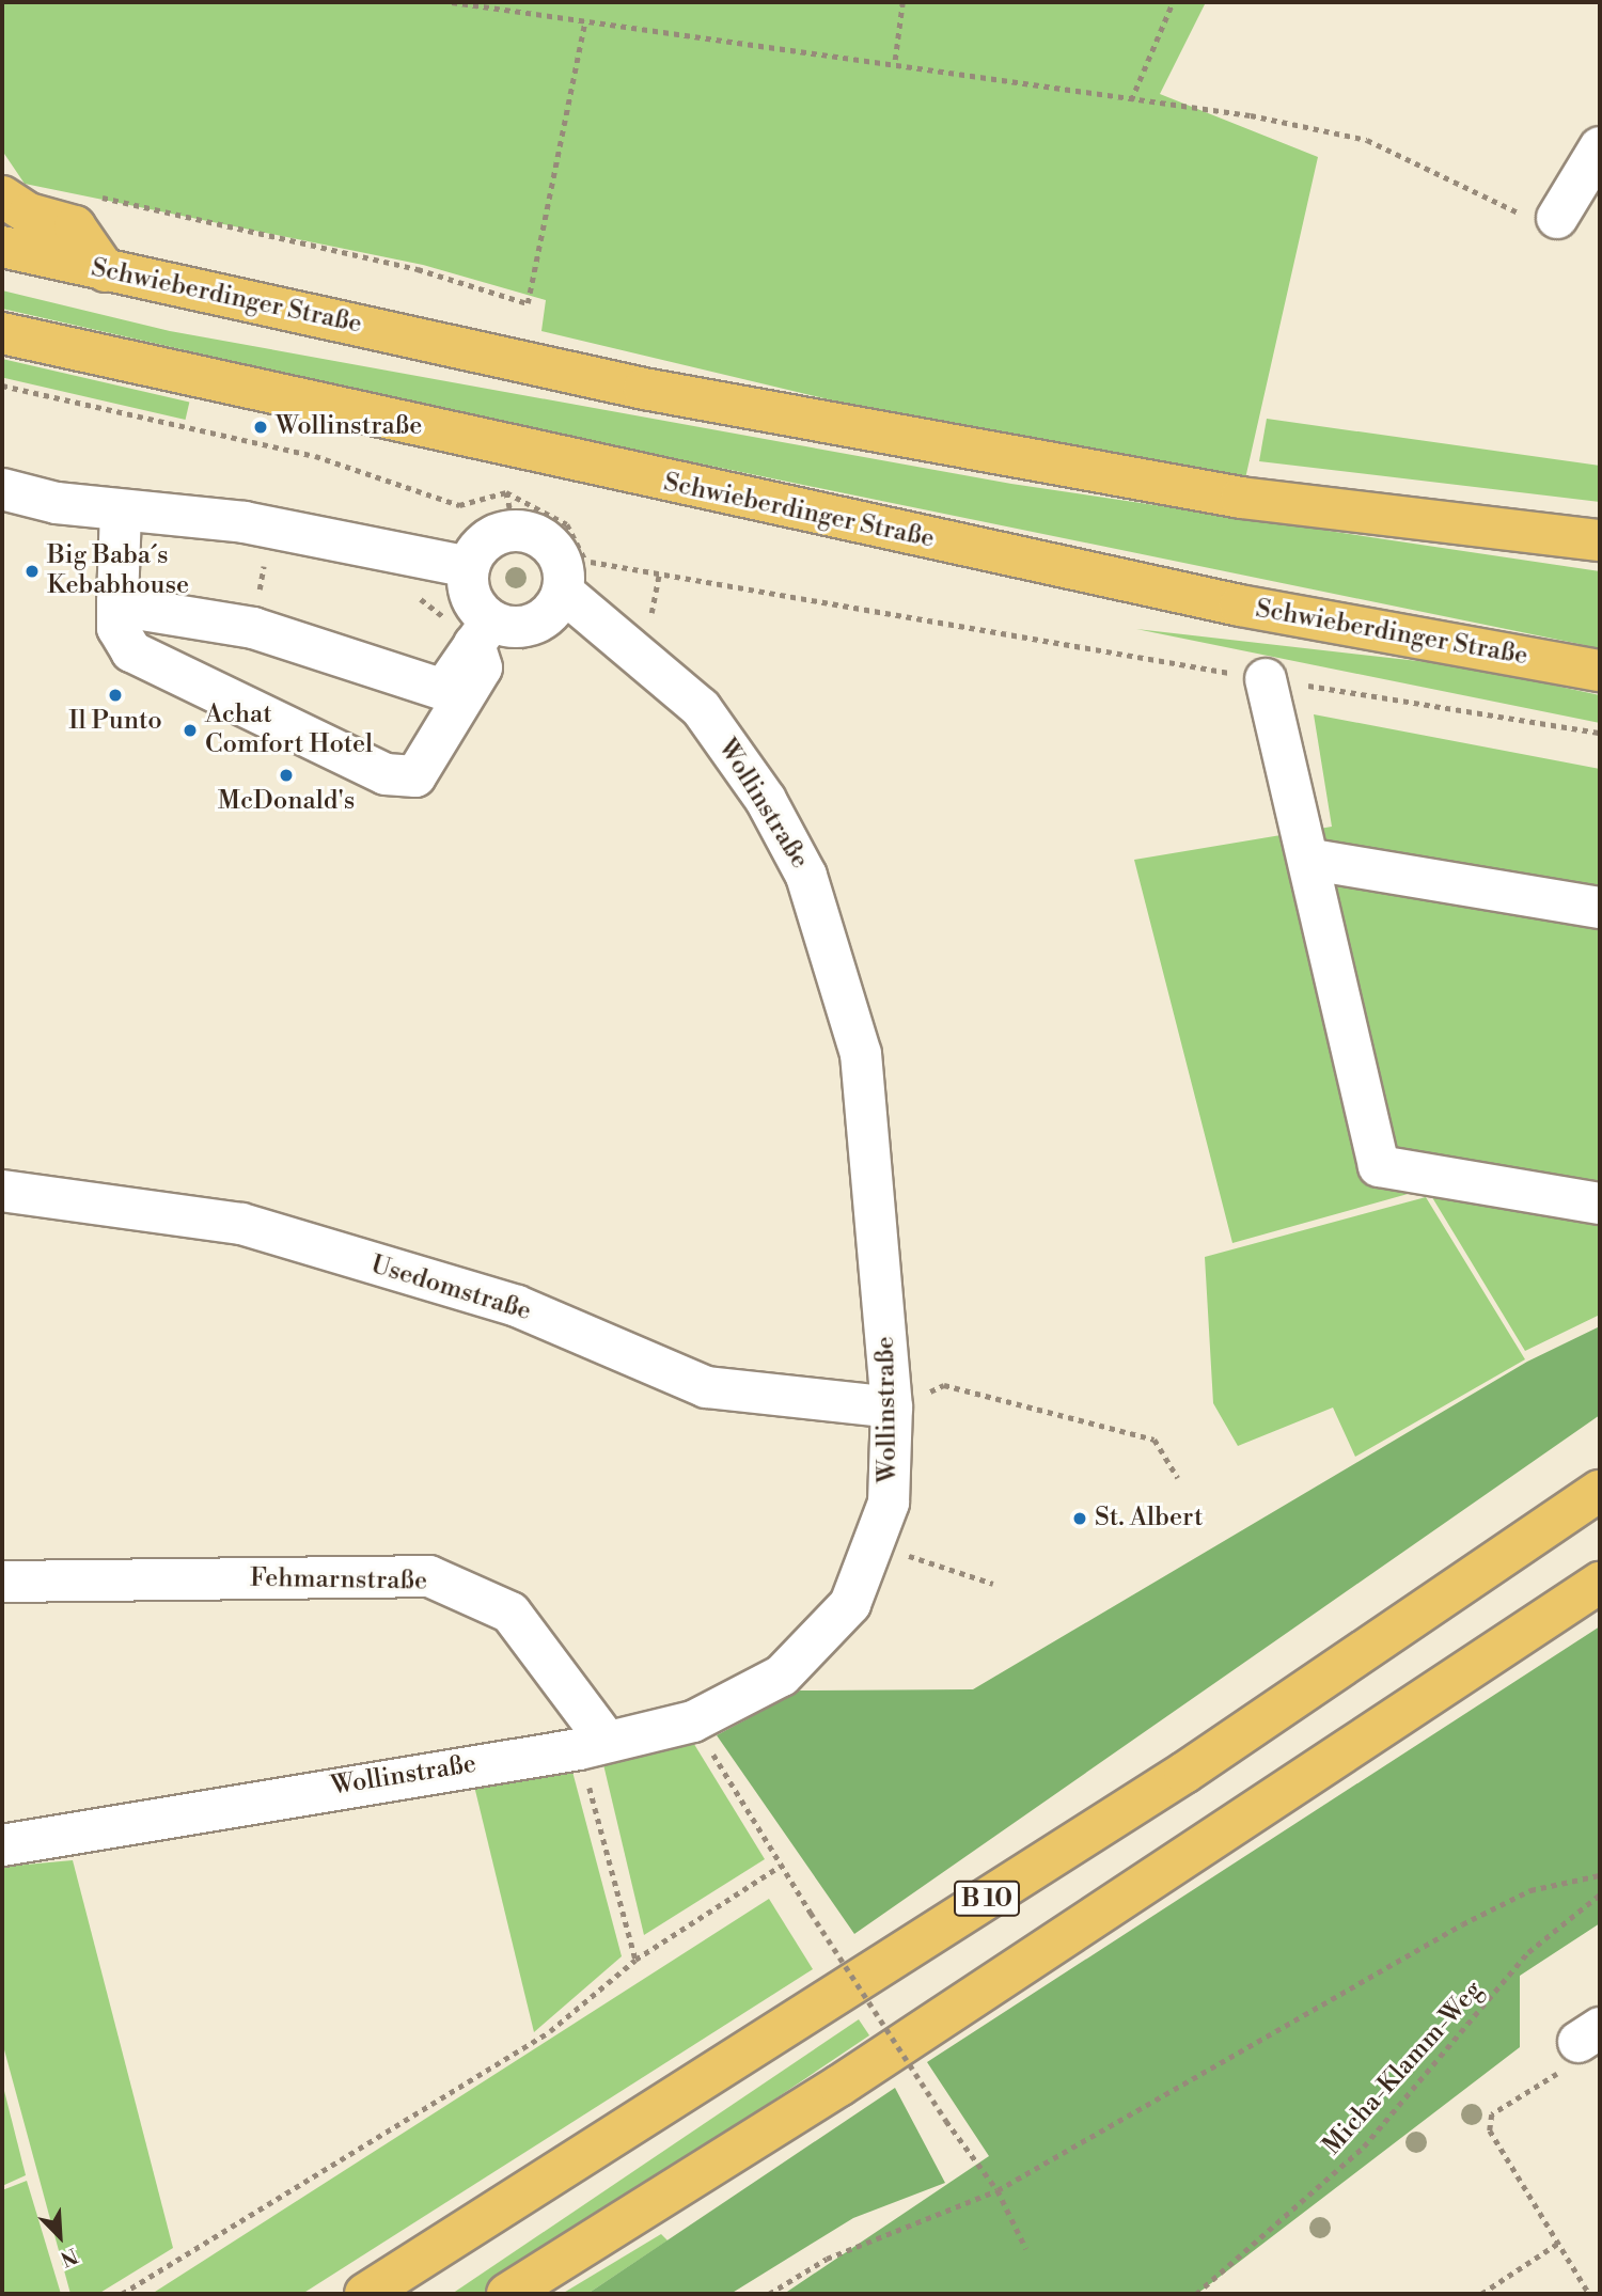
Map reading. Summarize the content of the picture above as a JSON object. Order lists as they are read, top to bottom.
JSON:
{
  "streets": {
    "main road": ["Schwieberdinger Straße", "B 10"],
    "street": ["Wollinstraße", "Usedomstraße", "Fehmarnstraße"],
    "path": ["Micha-Klamm-Weg"]
  },
  "crossings": [
    ["Wollinstraße", "Usedomstraße"],
    ["Wollinstraße", "Fehmarnstraße"]
  ],
  "places": [
    "Wollinstraße",
    "Big Baba´s Kebabhouse",
    "Il Punto",
    "Achat Comfort Hotel",
    "McDonald's",
    "St. Albert"
  ],
  "north": "bottom right"
}
